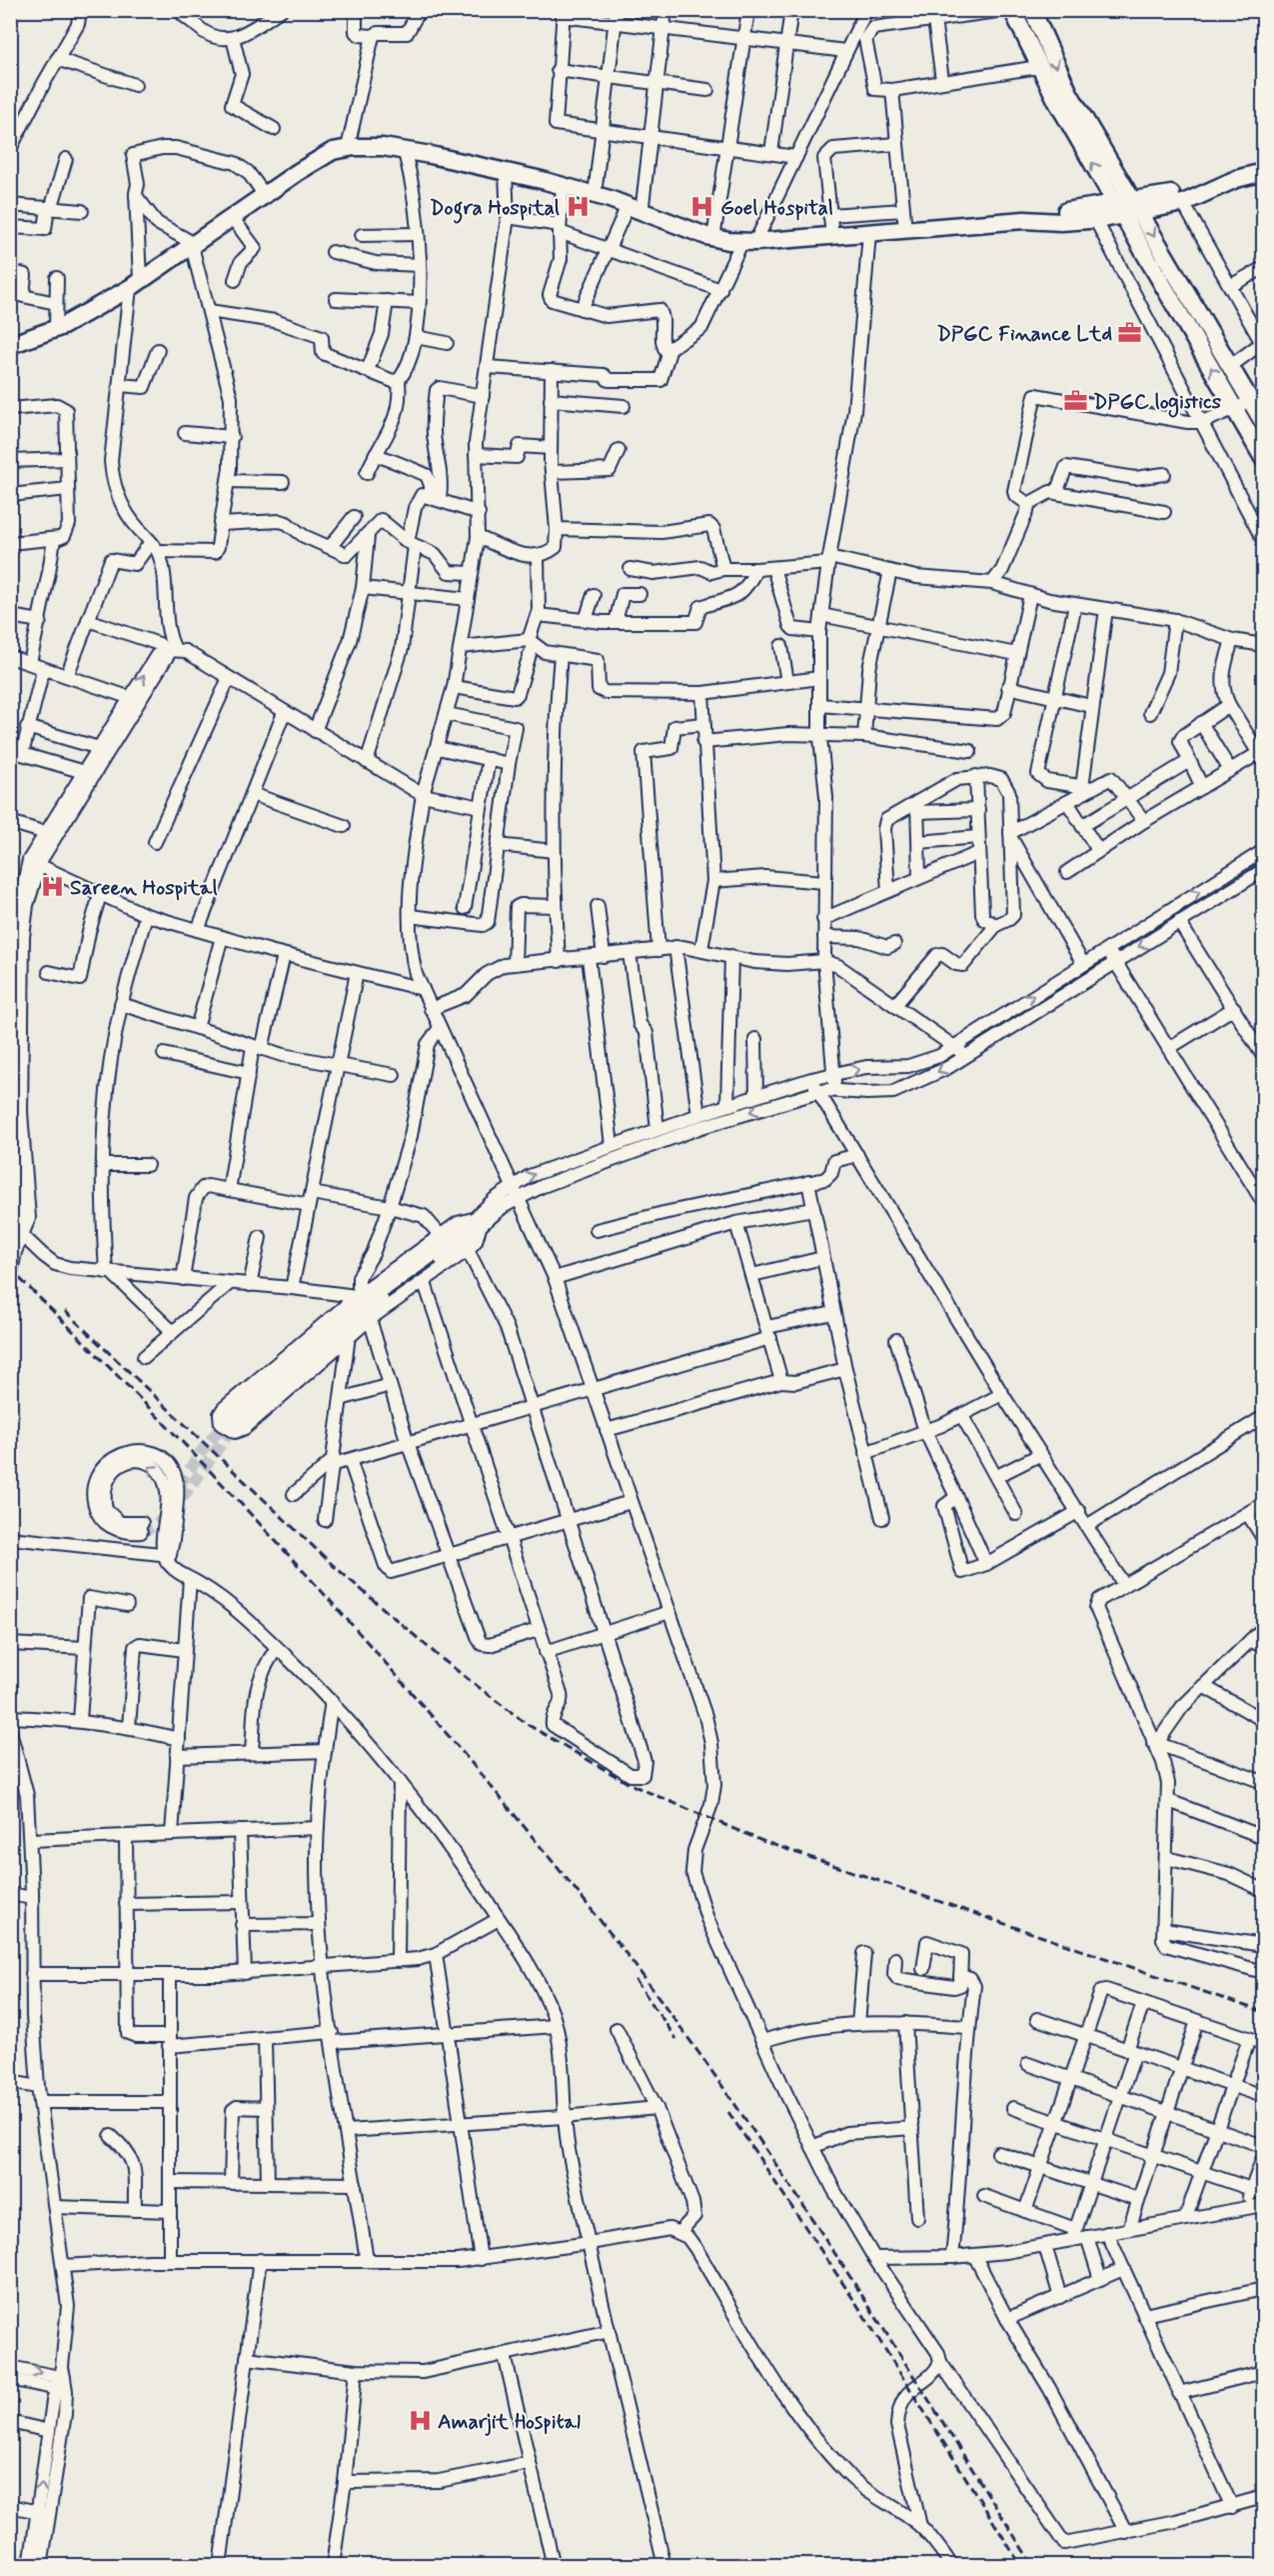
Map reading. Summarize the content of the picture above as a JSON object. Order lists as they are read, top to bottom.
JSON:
{
  "places": {
    "hospital": [
      "Dogra Hospital",
      "Goel Hospital",
      "Sareen Hospital",
      "Amarjit Hospital"
    ],
    "office": ["DPGC Finance Ltd", "DPGC logistics"]
  }
}
